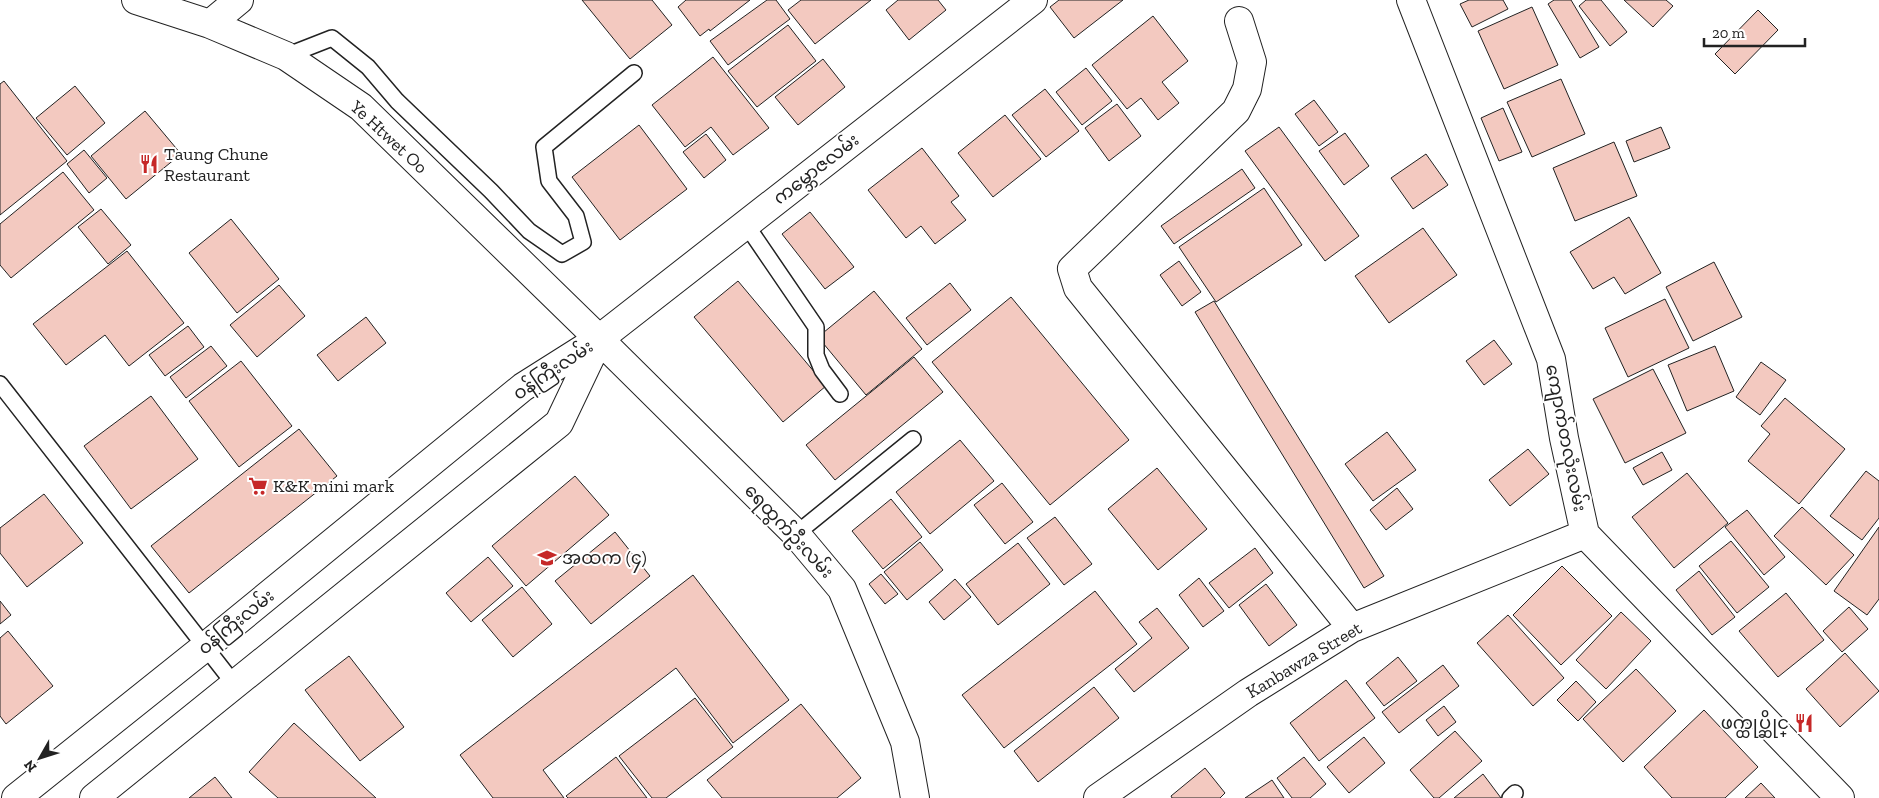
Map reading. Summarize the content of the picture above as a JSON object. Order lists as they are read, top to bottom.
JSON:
{
  "streets": {
    "street": [
      "Ye Htwet Oo",
      "ကမ္ဘောဇလမ်း",
      "ဝန်ကြီးလမ်း",
      "ကျောက်တလုံးလမ်း",
      "ရေထွက်ဦးလမ်း",
      "Kanbawza Street"
    ]
  },
  "crossings": [
    ["Ye Htwet Oo", "ကမ္ဘောဇလမ်း"],
    ["Ye Htwet Oo", "ဝန်ကြီးလမ်း"],
    ["Ye Htwet Oo", "ရေထွက်ဦးလမ်း"],
    ["ကမ္ဘောဇလမ်း", "ဝန်ကြီးလမ်း"],
    ["ကမ္ဘောဇလမ်း", "ရေထွက်ဦးလမ်း"],
    ["ဝန်ကြီးလမ်း", "ရေထွက်ဦးလမ်း"],
    ["ကျောက်တလုံးလမ်း", "Kanbawza Street"]
  ],
  "places": {
    "restaurant": ["Taung Chune Restaurant", "ဖက္ထုပ္ဆိုင္"],
    "supermarket": ["K&K mini mark"],
    "school or university": ["အထက (၄)"]
  },
  "scale_bar": "20 m",
  "north": "bottom left"
}
